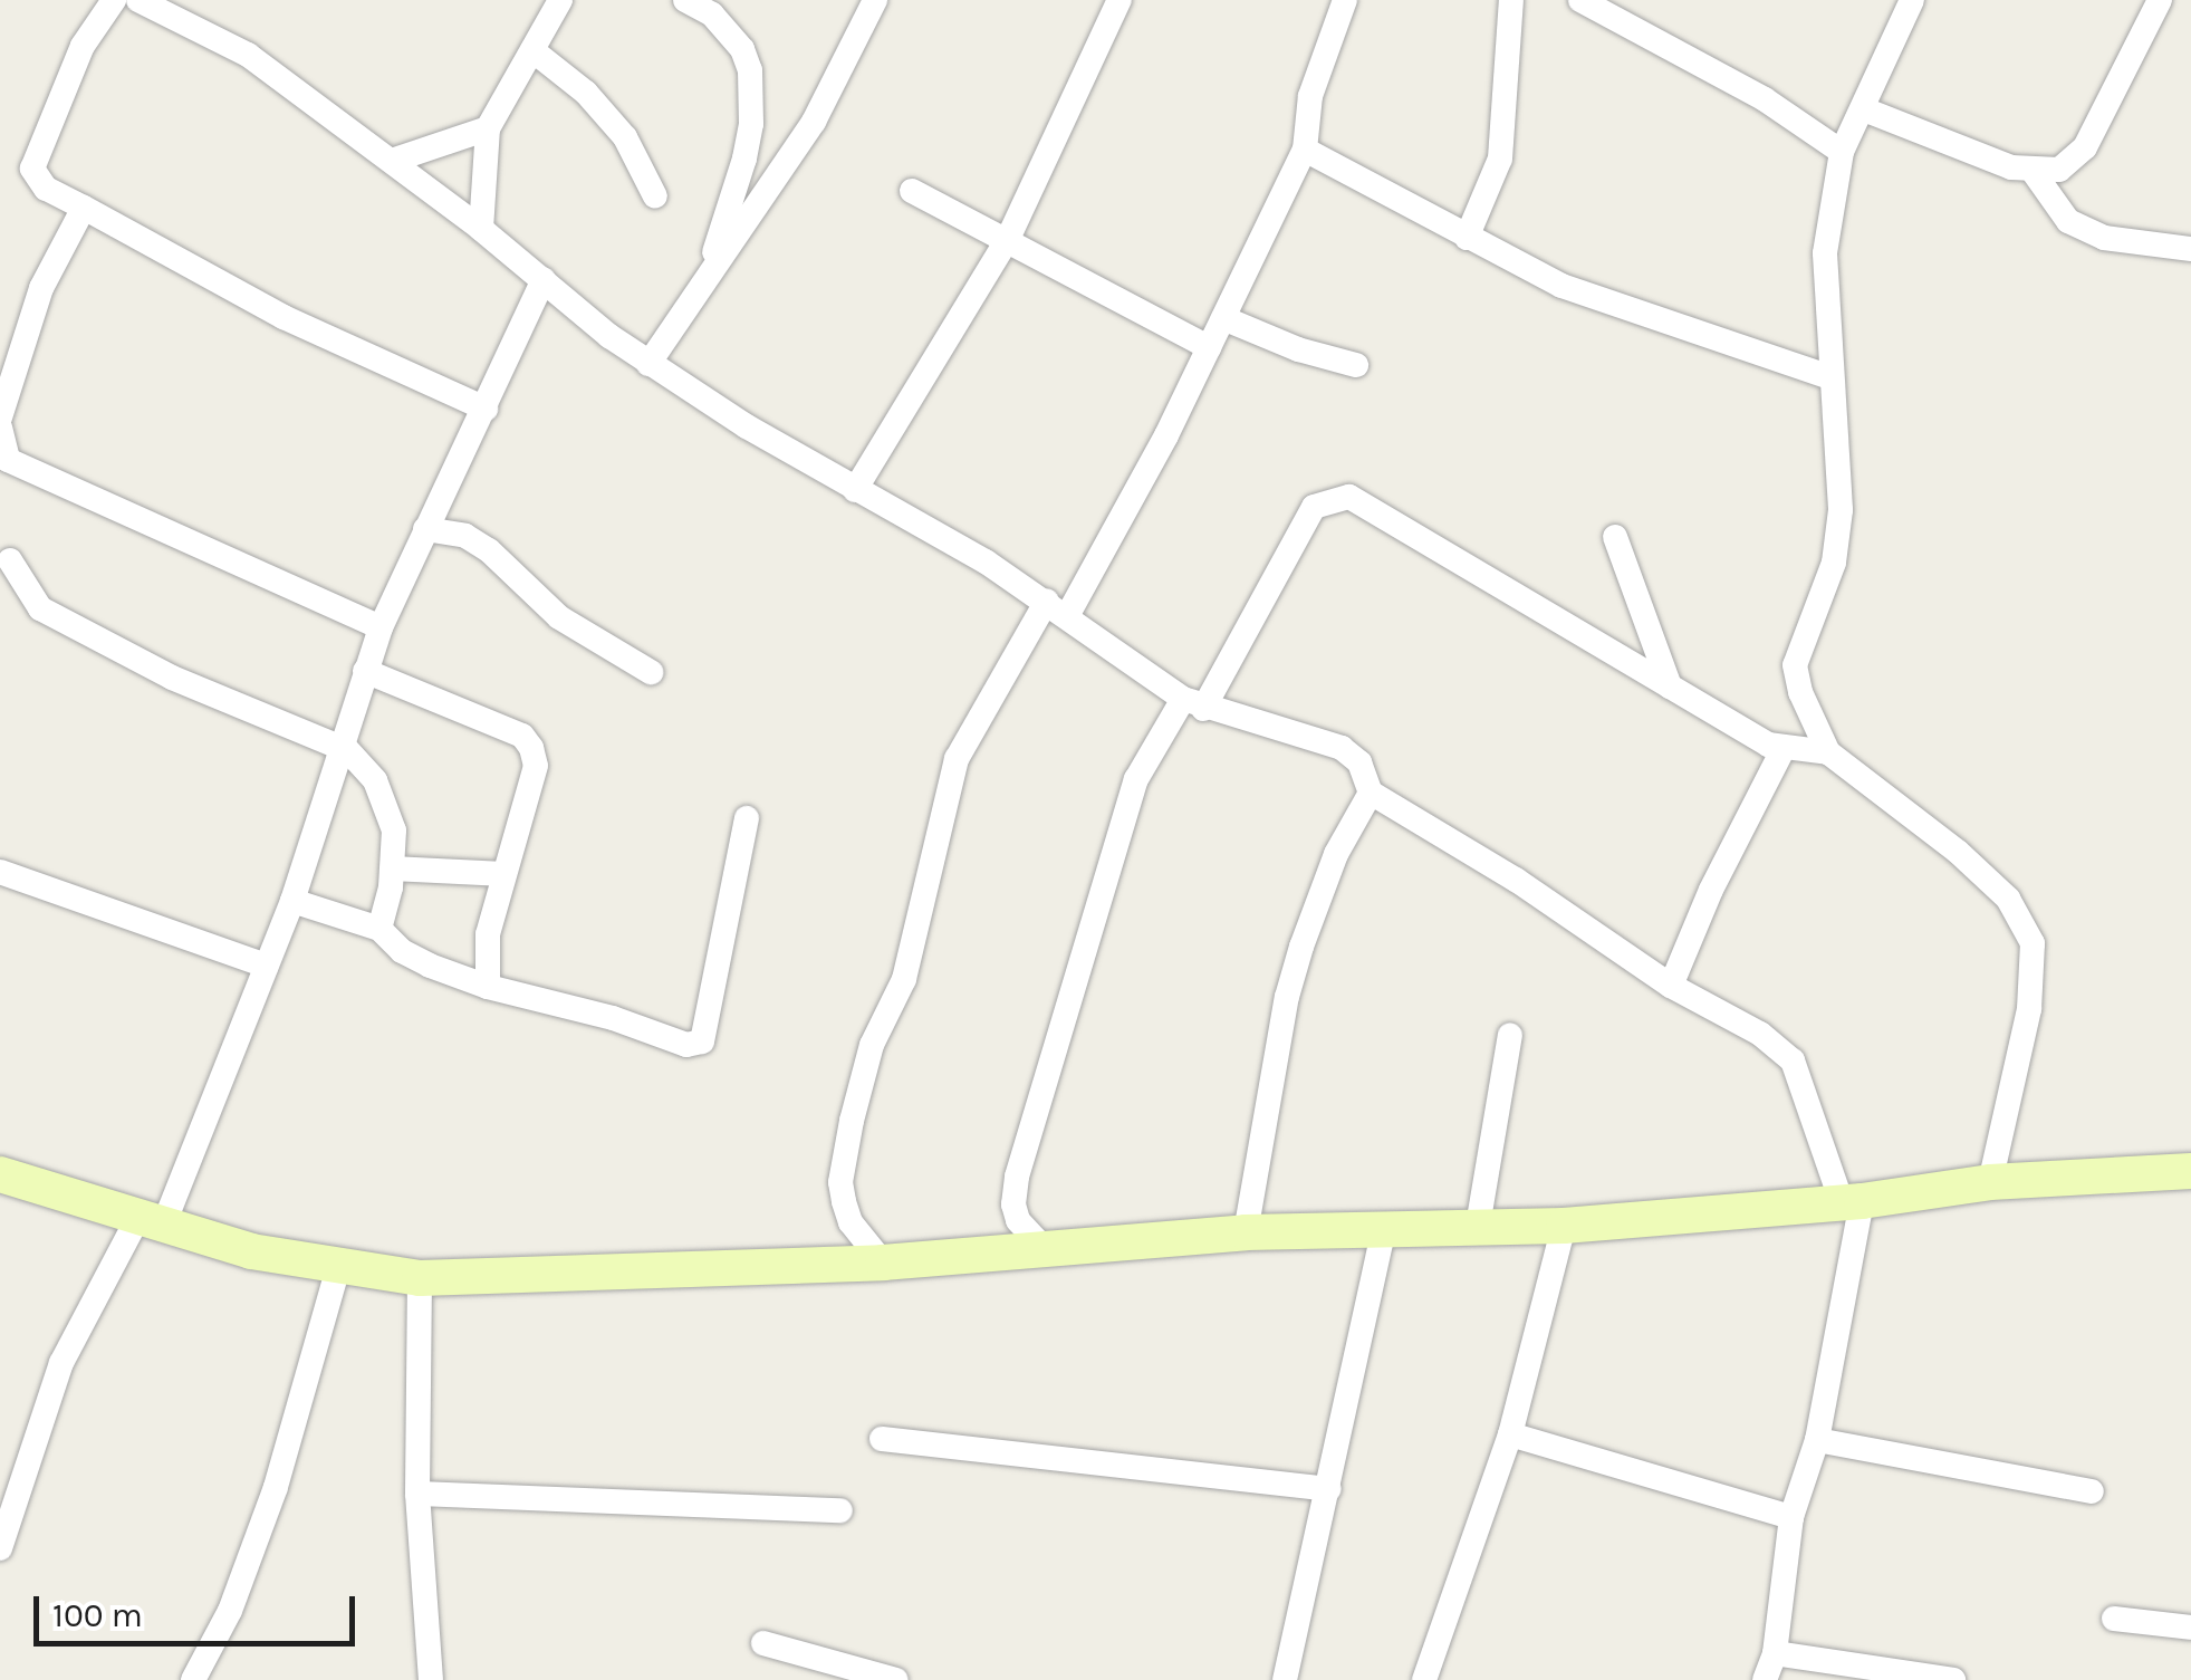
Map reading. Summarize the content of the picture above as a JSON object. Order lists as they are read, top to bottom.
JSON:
{
  "scale_bar": "100 m"
}
